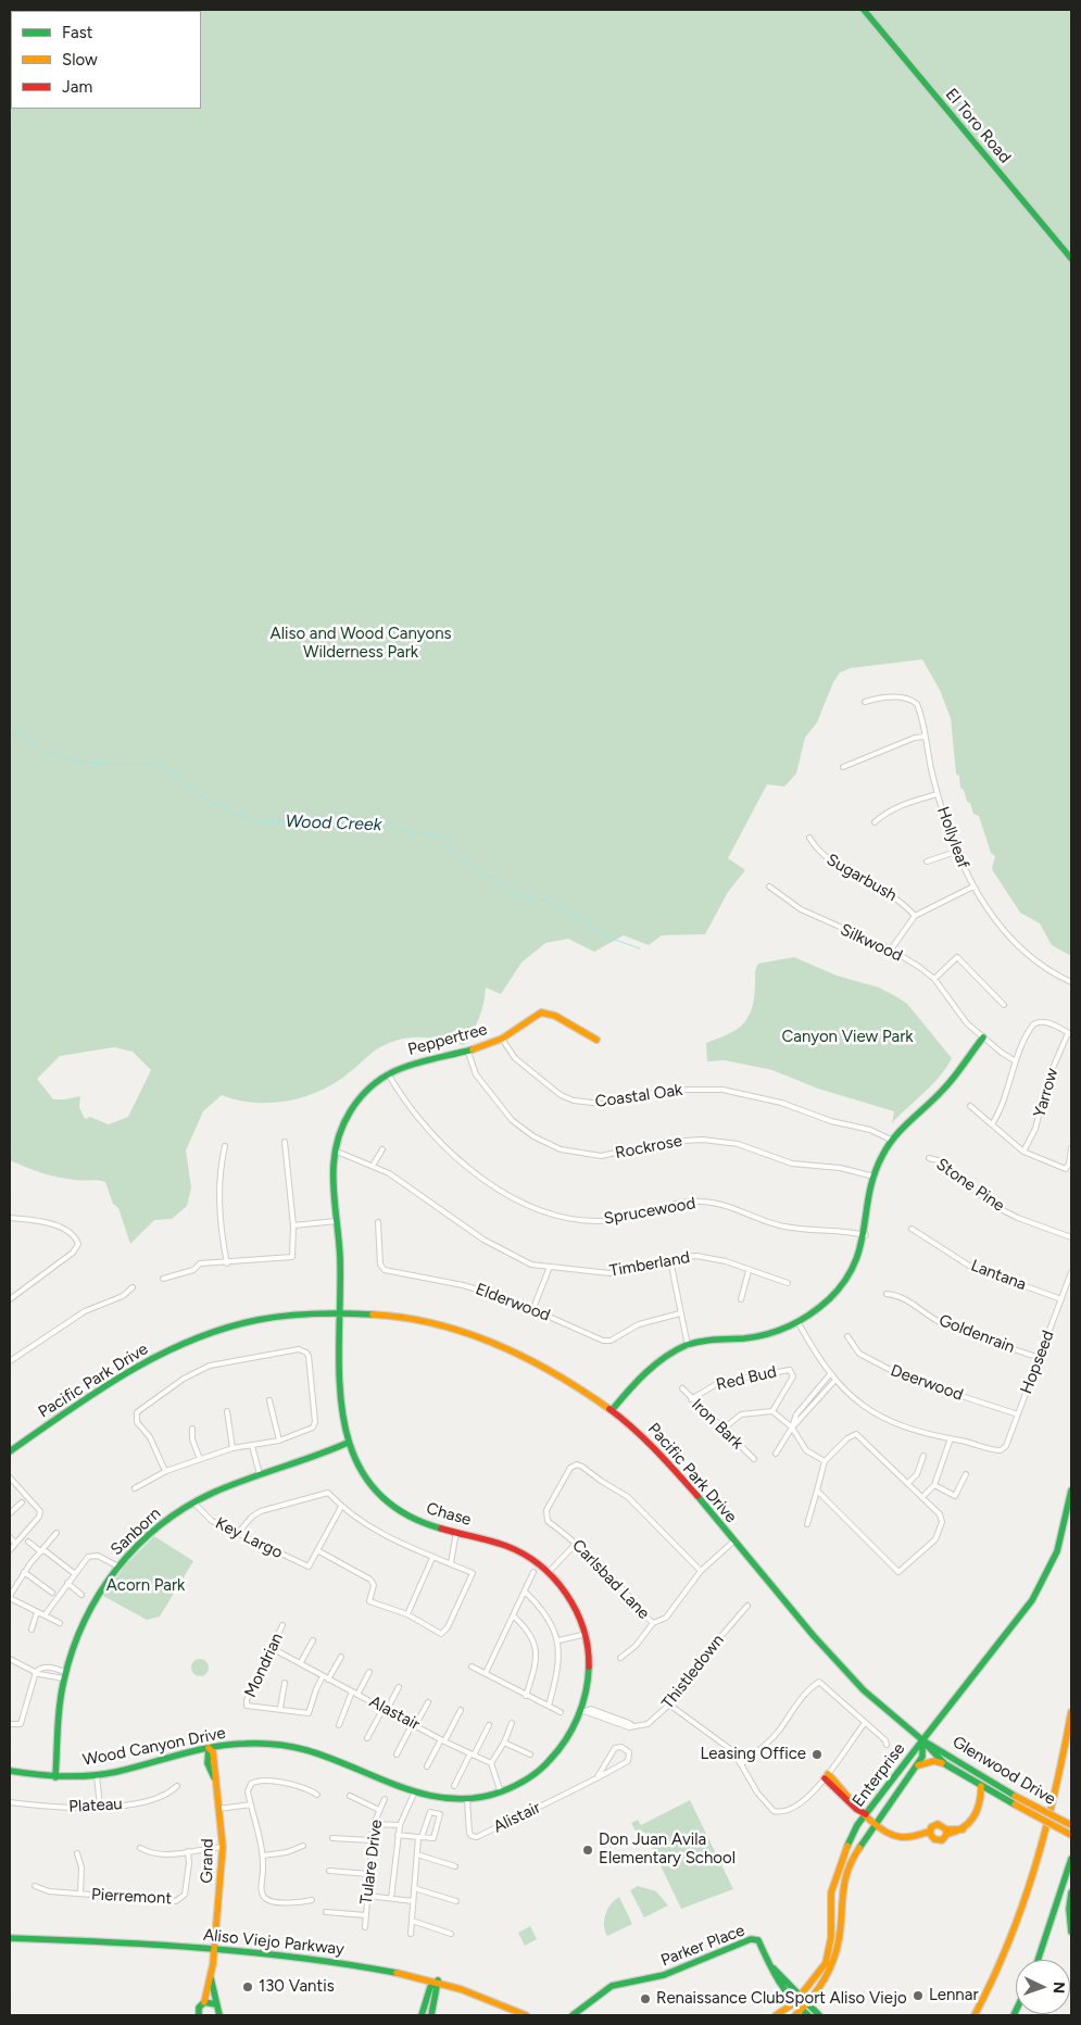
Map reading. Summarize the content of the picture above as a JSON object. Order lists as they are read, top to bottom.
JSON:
{
  "streets": {
    "main road": [
      "El Toro Road",
      "Peppertree",
      "Pacific Park Drive",
      "Chase",
      "Sanborn",
      "Wood Canyon Drive",
      "Glenwood Drive",
      "Enterprise",
      "Grand",
      "Aliso Viejo Parkway",
      "Parker Place"
    ],
    "street": [
      "Hollyleaf",
      "Sugarbush",
      "Silkwood",
      "Yarrow",
      "Coastal Oak",
      "Rockrose",
      "Stone Pine",
      "Sprucewood",
      "Timberland",
      "Lantana",
      "Elderwood",
      "Goldenrain",
      "Hopseed",
      "Red Bud",
      "Deerwood",
      "Iron Bark",
      "Key Largo",
      "Carlsbad Lane",
      "Mondrian",
      "Thistledown",
      "Alastair",
      "Plateau",
      "Alistair",
      "Tulare Drive",
      "Pierremont"
    ]
  },
  "crossings": [
    ["Peppertree", "Coastal Oak"],
    ["Peppertree", "Rockrose"],
    ["Peppertree", "Sprucewood"],
    ["Peppertree", "Timberland"],
    ["Peppertree", "Pacific Park Drive"],
    ["Peppertree", "Chase"],
    ["Lantana", "Hopseed"],
    ["Goldenrain", "Hopseed"],
    ["Hopseed", "Deerwood"],
    ["Red Bud", "Iron Bark"],
    ["Pacific Park Drive", "Chase"],
    ["Pacific Park Drive", "Glenwood Drive"],
    ["Pacific Park Drive", "Enterprise"],
    ["Chase", "Sanborn"],
    ["Chase", "Thistledown"],
    ["Chase", "Wood Canyon Drive"],
    ["Sanborn", "Key Largo"],
    ["Sanborn", "Wood Canyon Drive"],
    ["Mondrian", "Alastair"],
    ["Thistledown", "Wood Canyon Drive"],
    ["Wood Canyon Drive", "Alistair"],
    ["Wood Canyon Drive", "Grand"],
    ["Glenwood Drive", "Enterprise"],
    ["Enterprise", "Parker Place"],
    ["Grand", "Aliso Viejo Parkway"]
  ],
  "water": ["Wood Creek"],
  "parks": ["Aliso and Wood Canyons Wilderness Park", "Canyon View Park", "Acorn Park"],
  "places": [
    "Leasing Office",
    "Don Juan Avila Elementary School",
    "130 Vantis",
    "Lennar",
    "Renaissance ClubSport Aliso Viejo"
  ],
  "legend": ["Fast", "Slow", "Jam"],
  "north": "right"
}
